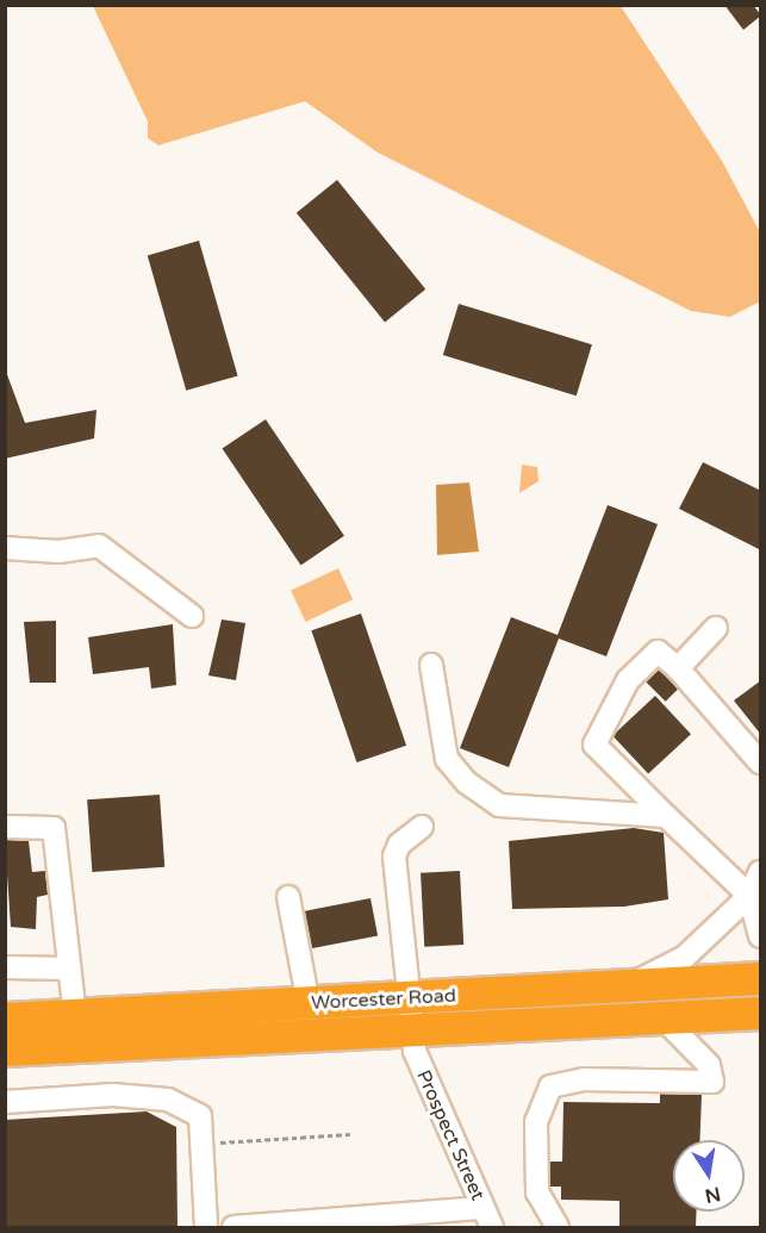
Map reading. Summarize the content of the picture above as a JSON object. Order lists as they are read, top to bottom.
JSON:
{
  "streets": {
    "highway": ["Worcester Road"],
    "street": ["Prospect Street"]
  },
  "crossings": [
    ["Worcester Road", "Prospect Street"]
  ],
  "north": "bottom"
}
